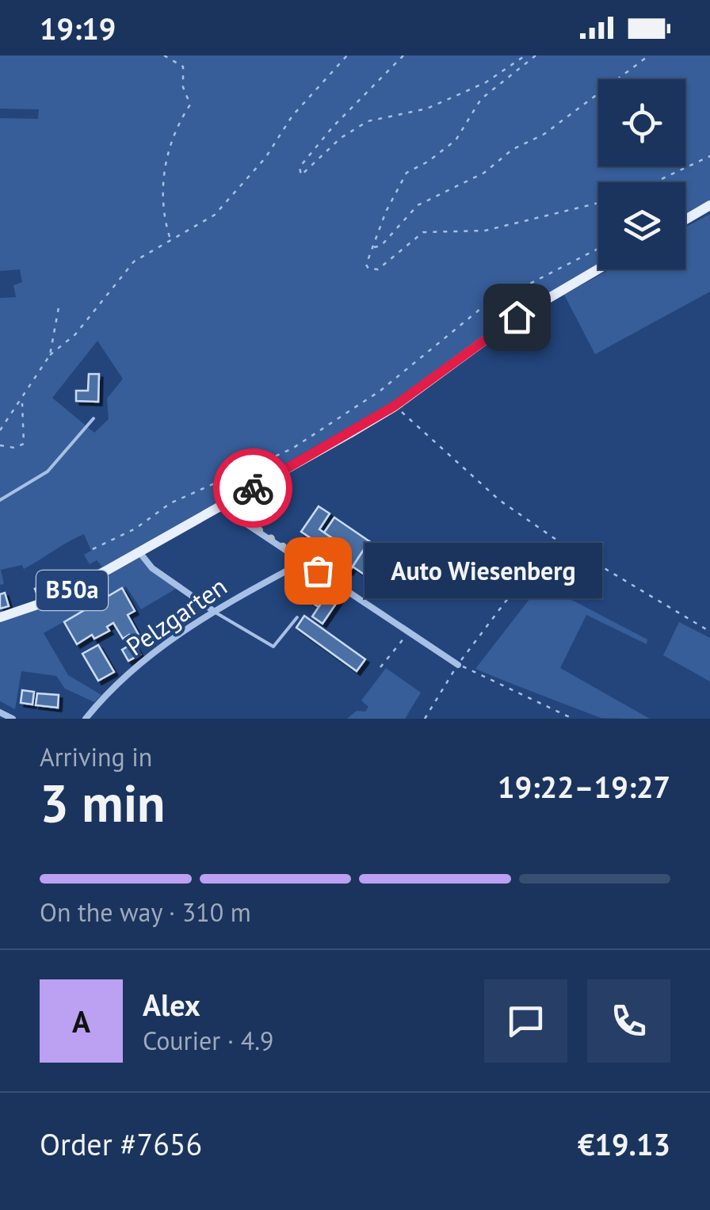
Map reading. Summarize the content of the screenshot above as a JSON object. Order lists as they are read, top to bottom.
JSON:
{
  "streets": {
    "main road": ["B50a"],
    "street": ["Pelzgarten"]
  },
  "places": ["Auto Wiesenberg"],
  "page": {
    "status": "19:19",
    "bubble": "Auto Wiesenberg",
    "heading": ["3 min", "Arriving in", "19:22–19:27"],
    "panel": [
      "Alex",
      "Courier · 4.9",
      "Order #7656",
      "€19.13"
    ],
    "bar": "On the way · 310 m",
    "round": "A"
  }
}
